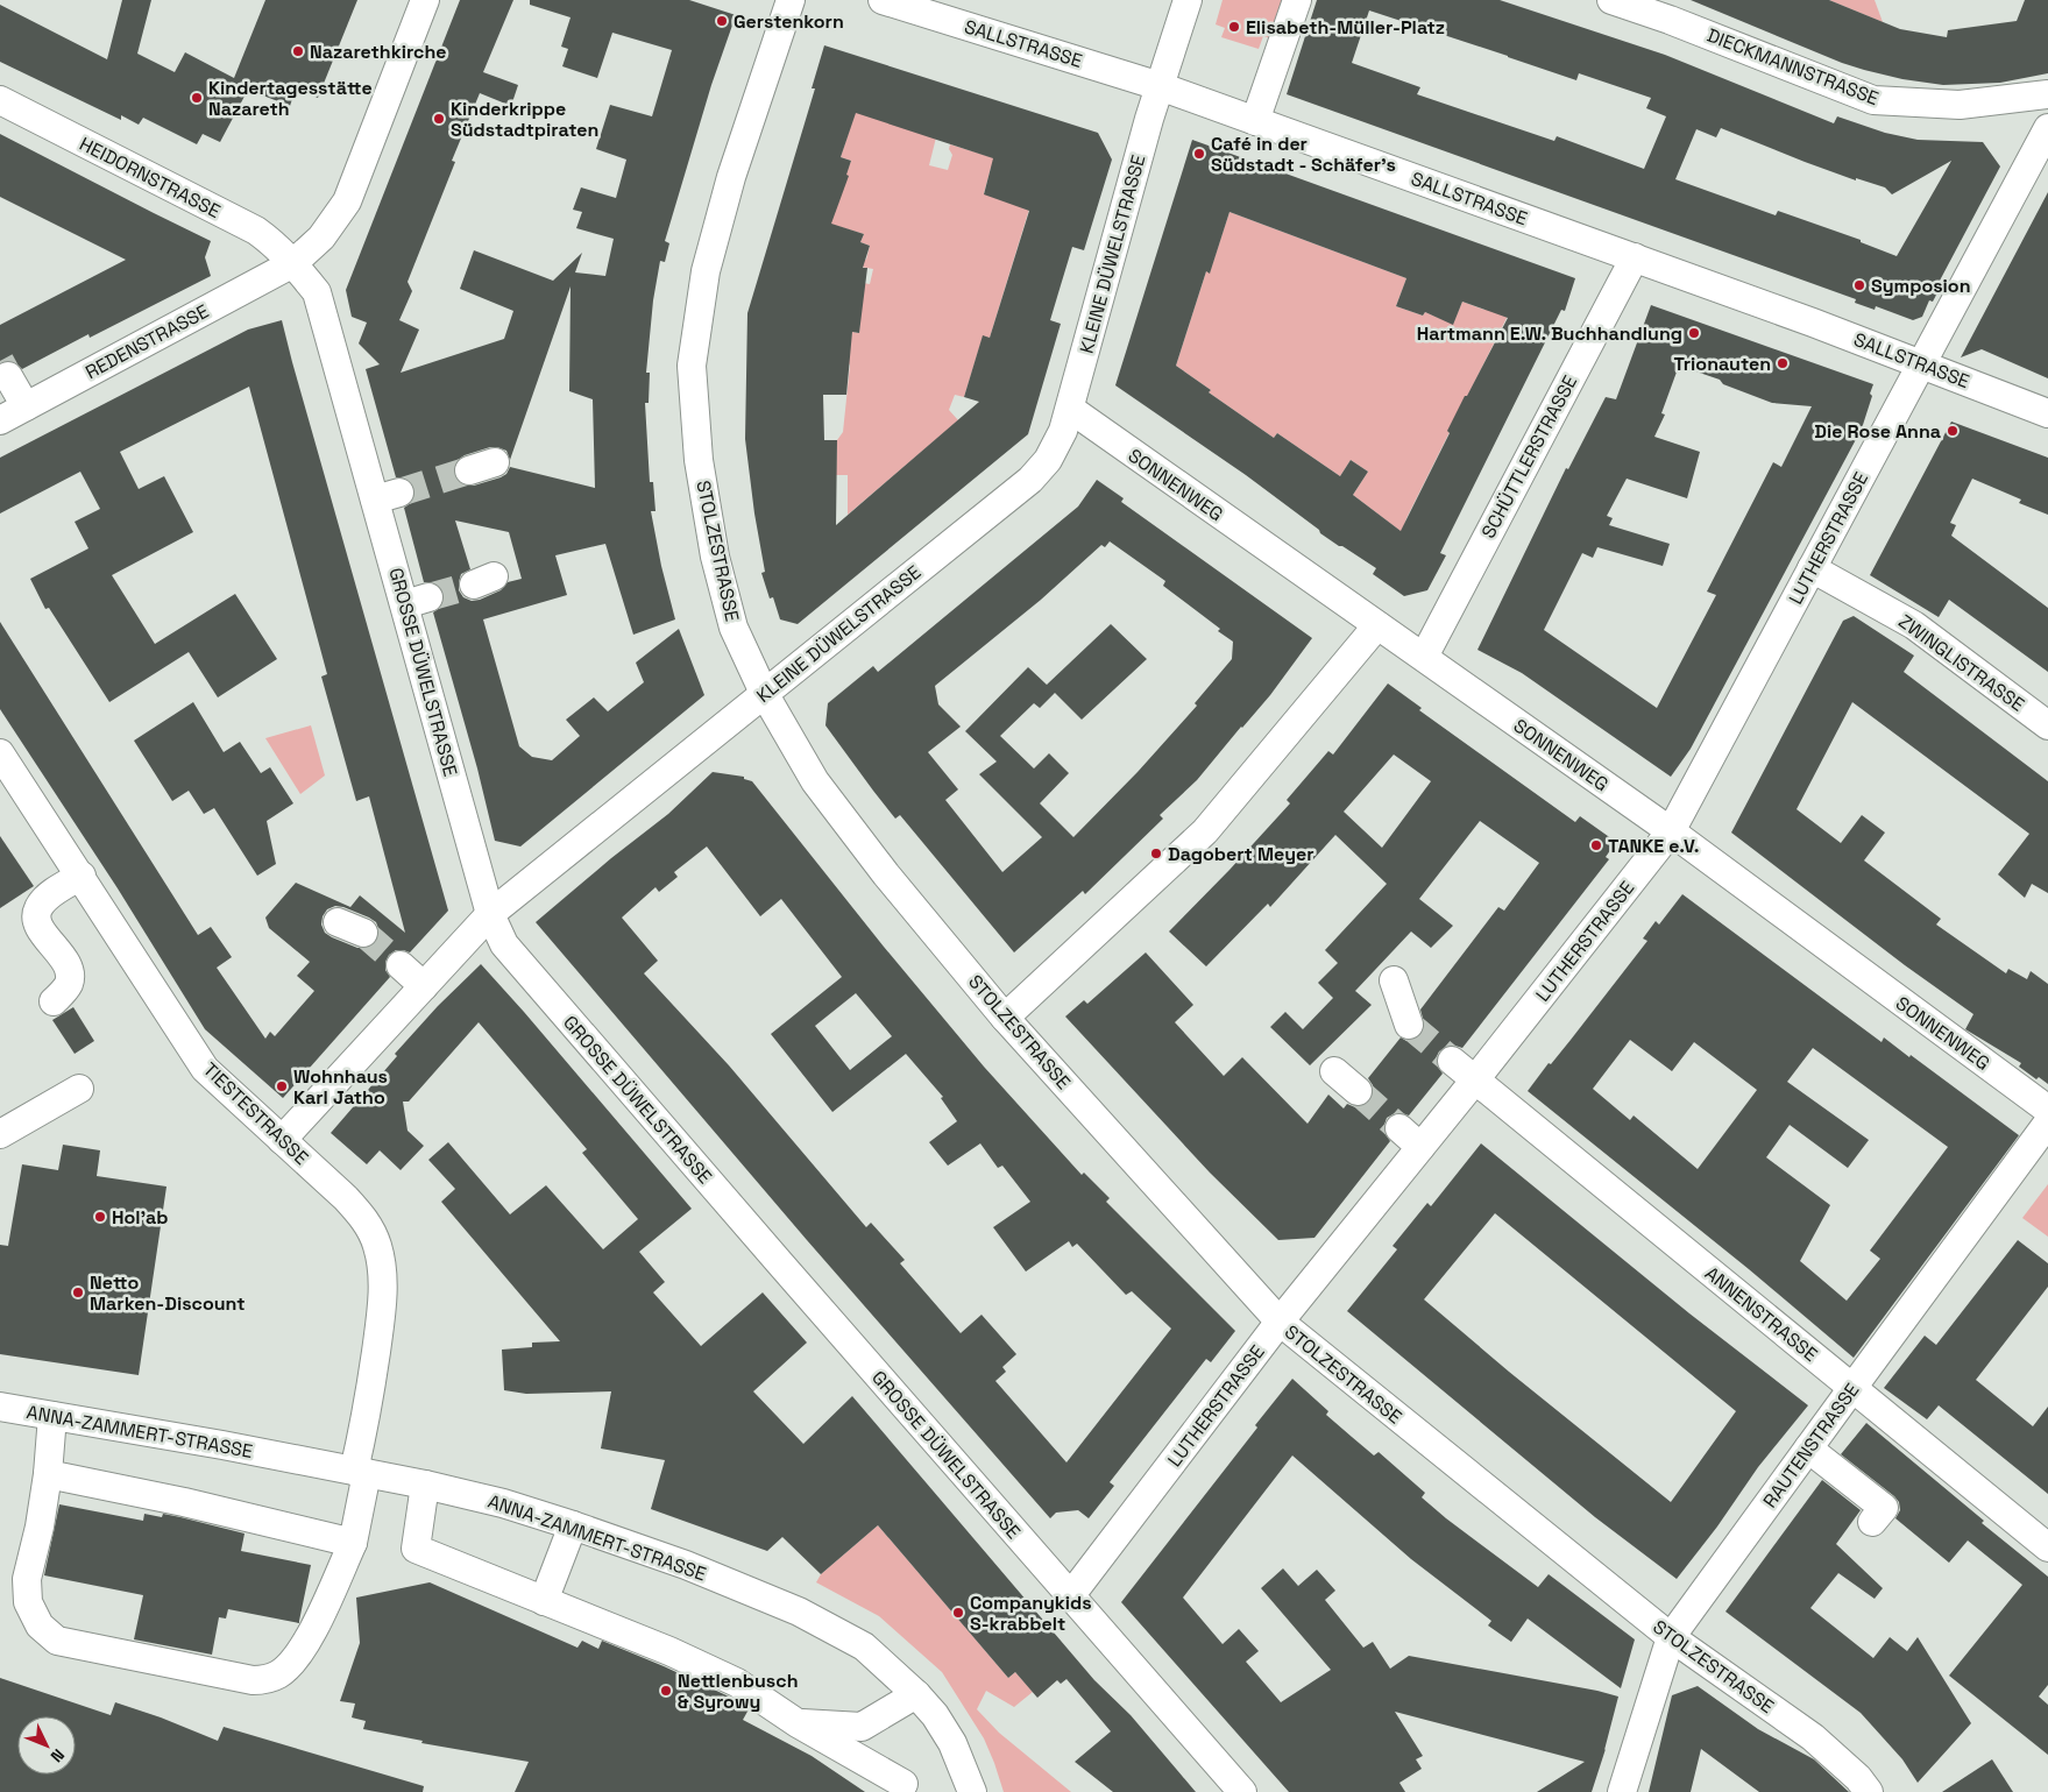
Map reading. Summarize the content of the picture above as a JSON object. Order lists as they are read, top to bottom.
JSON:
{
  "streets": {
    "street": [
      "SALLSTRASSE",
      "DIECKMANNSTRASSE",
      "HEIDORNSTRASSE",
      "KLEINE DÜWELSTRASSE",
      "REDENSTRASSE",
      "SCHÜTTLERSTRASSE",
      "SONNENWEG",
      "LUTHERSTRASSE",
      "STOLZESTRASSE",
      "ZWINGLISTRASSE",
      "GROSSE DÜWELSTRASSE",
      "TIESTESTRASSE",
      "ANNENSTRASSE",
      "ANNA-ZAMMERT-STRASSE",
      "RAUTENSTRASSE"
    ]
  },
  "crossings": [
    ["SALLSTRASSE", "KLEINE DÜWELSTRASSE"],
    ["SALLSTRASSE", "SCHÜTTLERSTRASSE"],
    ["SALLSTRASSE", "LUTHERSTRASSE"],
    ["HEIDORNSTRASSE", "REDENSTRASSE"],
    ["HEIDORNSTRASSE", "GROSSE DÜWELSTRASSE"],
    ["KLEINE DÜWELSTRASSE", "SONNENWEG"],
    ["KLEINE DÜWELSTRASSE", "STOLZESTRASSE"],
    ["KLEINE DÜWELSTRASSE", "GROSSE DÜWELSTRASSE"],
    ["KLEINE DÜWELSTRASSE", "TIESTESTRASSE"],
    ["REDENSTRASSE", "GROSSE DÜWELSTRASSE"],
    ["SCHÜTTLERSTRASSE", "SONNENWEG"],
    ["SONNENWEG", "LUTHERSTRASSE"],
    ["LUTHERSTRASSE", "STOLZESTRASSE"],
    ["LUTHERSTRASSE", "ZWINGLISTRASSE"],
    ["LUTHERSTRASSE", "GROSSE DÜWELSTRASSE"],
    ["LUTHERSTRASSE", "ANNENSTRASSE"],
    ["STOLZESTRASSE", "RAUTENSTRASSE"],
    ["TIESTESTRASSE", "ANNA-ZAMMERT-STRASSE"],
    ["ANNENSTRASSE", "RAUTENSTRASSE"]
  ],
  "places": [
    "Gerstenkorn",
    "Elisabeth-Müller-Platz",
    "Nazarethkirche",
    "Kindertagesstätte Nazareth",
    "Kinderkrippe Südstadtpiraten",
    "Café in der Südstadt - Schäfer's",
    "Symposion",
    "Hartmann E.W. Buchhandlung",
    "Trionauten",
    "Die Rose Anna",
    "TANKE e.V.",
    "Dagobert Meyer",
    "Wohnhaus Karl Jatho",
    "Hol'ab",
    "Netto Marken-Discount",
    "Companykids S-krabbelt",
    "Nettlenbusch & Syrowy"
  ],
  "north": "bottom right"
}
